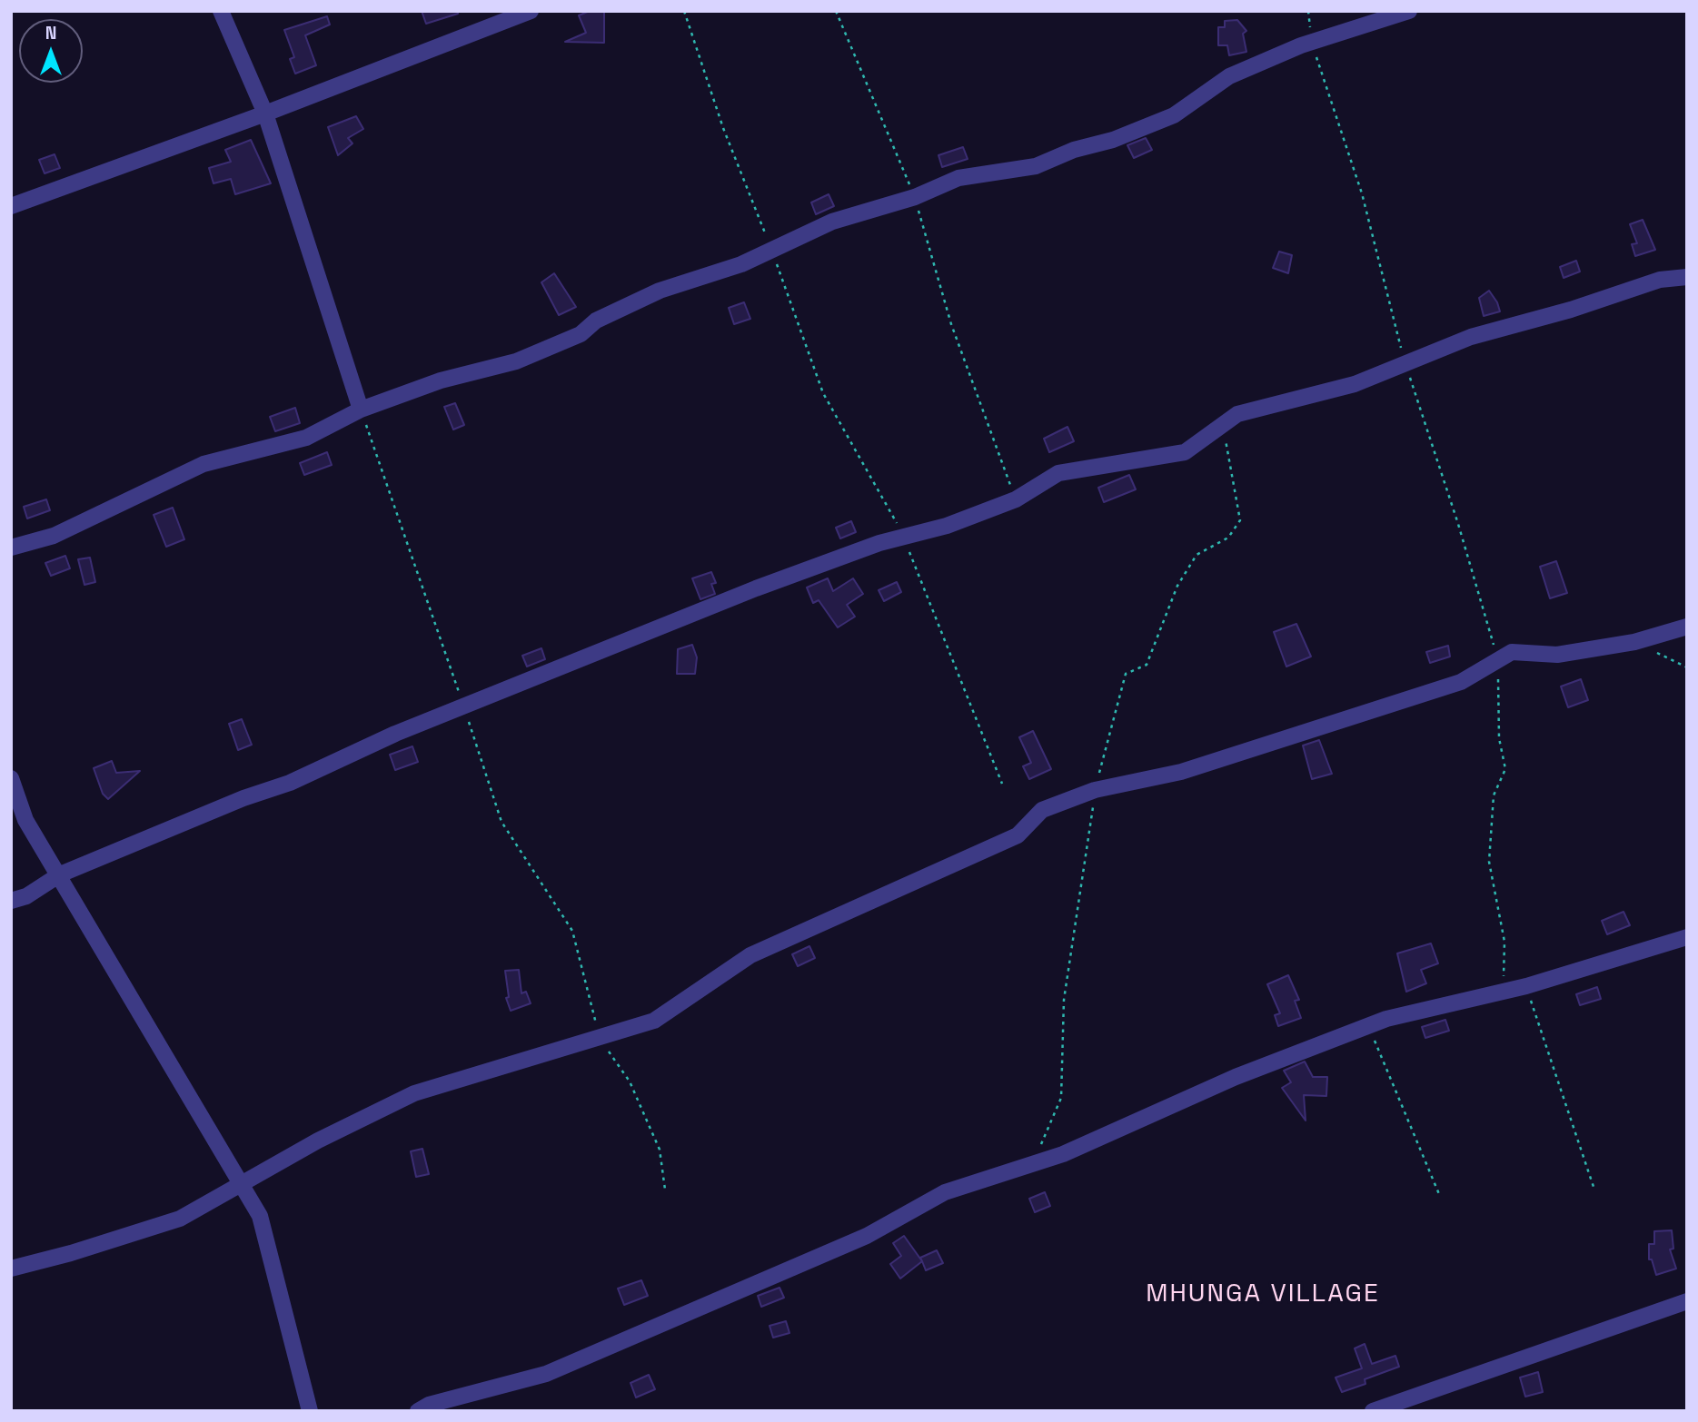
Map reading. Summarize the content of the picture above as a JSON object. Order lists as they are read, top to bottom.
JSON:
{
  "districts": ["MHUNGA VILLAGE"],
  "north": "top"
}
